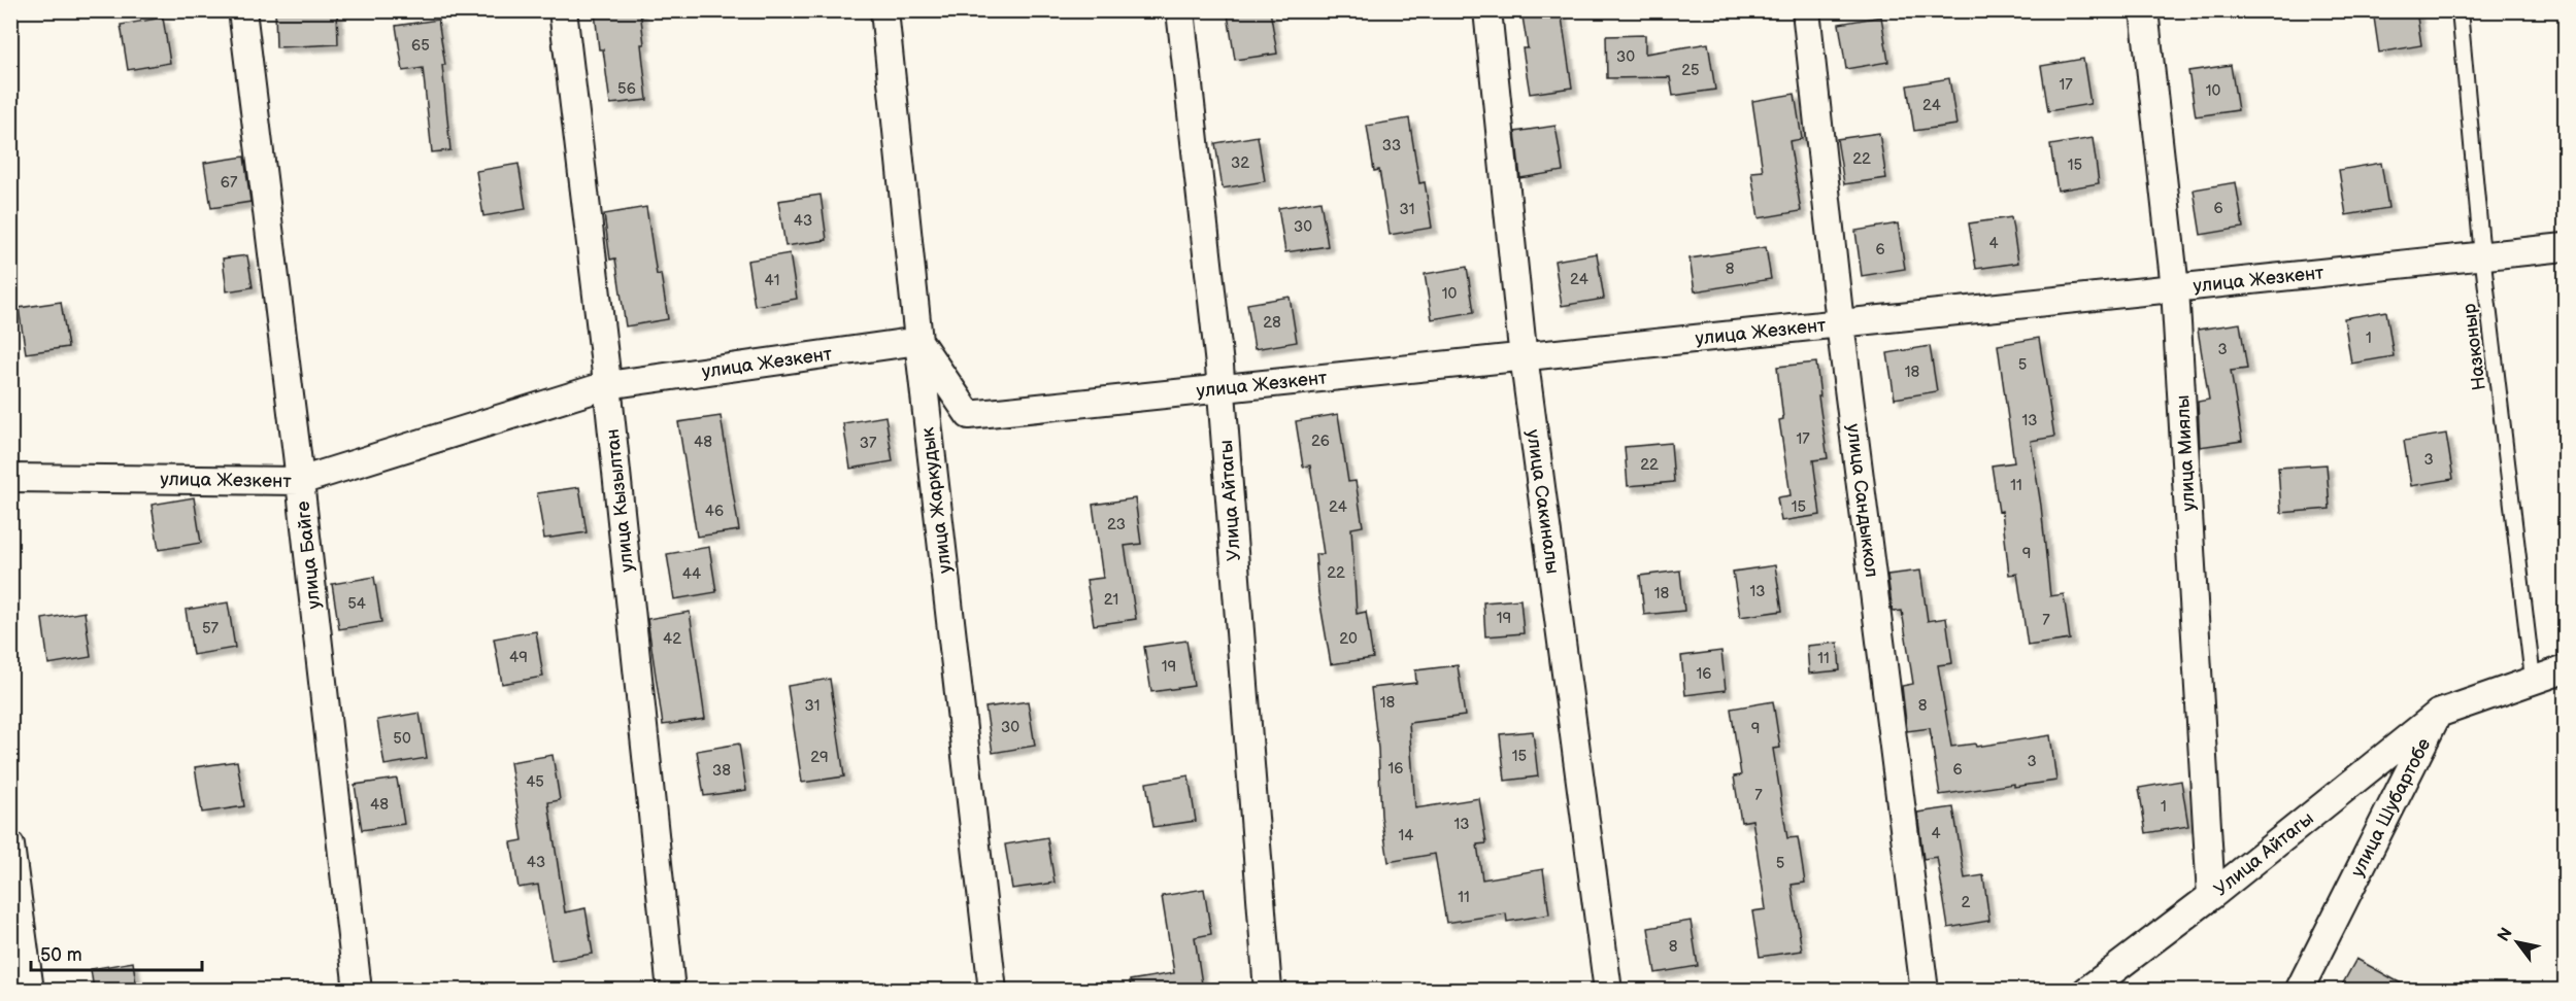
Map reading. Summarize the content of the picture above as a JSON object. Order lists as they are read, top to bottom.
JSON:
{
  "streets": {
    "street": [
      "улица Жезкент",
      "улица Миялы",
      "улица Кызылтан",
      "улица Жаркудык",
      "Улица Айтагы",
      "улица Сандыккол",
      "улица Сакиналы",
      "улица Байге",
      "улица Шубартобе"
    ],
    "lane": ["Назконыр"]
  },
  "crossings": [
    ["улица Жезкент", "Назконыр"],
    ["улица Жезкент", "улица Миялы"],
    ["улица Жезкент", "улица Кызылтан"],
    ["улица Жезкент", "улица Жаркудык"],
    ["улица Жезкент", "Улица Айтагы"],
    ["улица Жезкент", "улица Сандыккол"],
    ["улица Жезкент", "улица Сакиналы"],
    ["улица Жезкент", "улица Байге"],
    ["улица Миялы", "Улица Айтагы"],
    ["Улица Айтагы", "улица Шубартобе"]
  ],
  "house_numbers": [
    "65",
    "30",
    "25",
    "17",
    "56",
    "10",
    "24",
    "33",
    "22",
    "32",
    "15",
    "67",
    "6",
    "31",
    "43",
    "30",
    "4",
    "6",
    "8",
    "24",
    "41",
    "10",
    "28",
    "1",
    "3",
    "5",
    "18",
    "13",
    "17",
    "26",
    "48",
    "37",
    "3",
    "22",
    "11",
    "24",
    "15",
    "46",
    "23",
    "9",
    "22",
    "44",
    "13",
    "18",
    "21",
    "54",
    "19",
    "7",
    "57",
    "42",
    "20",
    "49",
    "11",
    "19",
    "16",
    "18",
    "31",
    "8",
    "30",
    "9",
    "50",
    "15",
    "29",
    "3",
    "16",
    "6",
    "38",
    "45",
    "7",
    "48",
    "1",
    "13",
    "4",
    "14",
    "43",
    "5",
    "11",
    "2",
    "8"
  ],
  "scale_bar": "50 m",
  "north": "top left"
}
